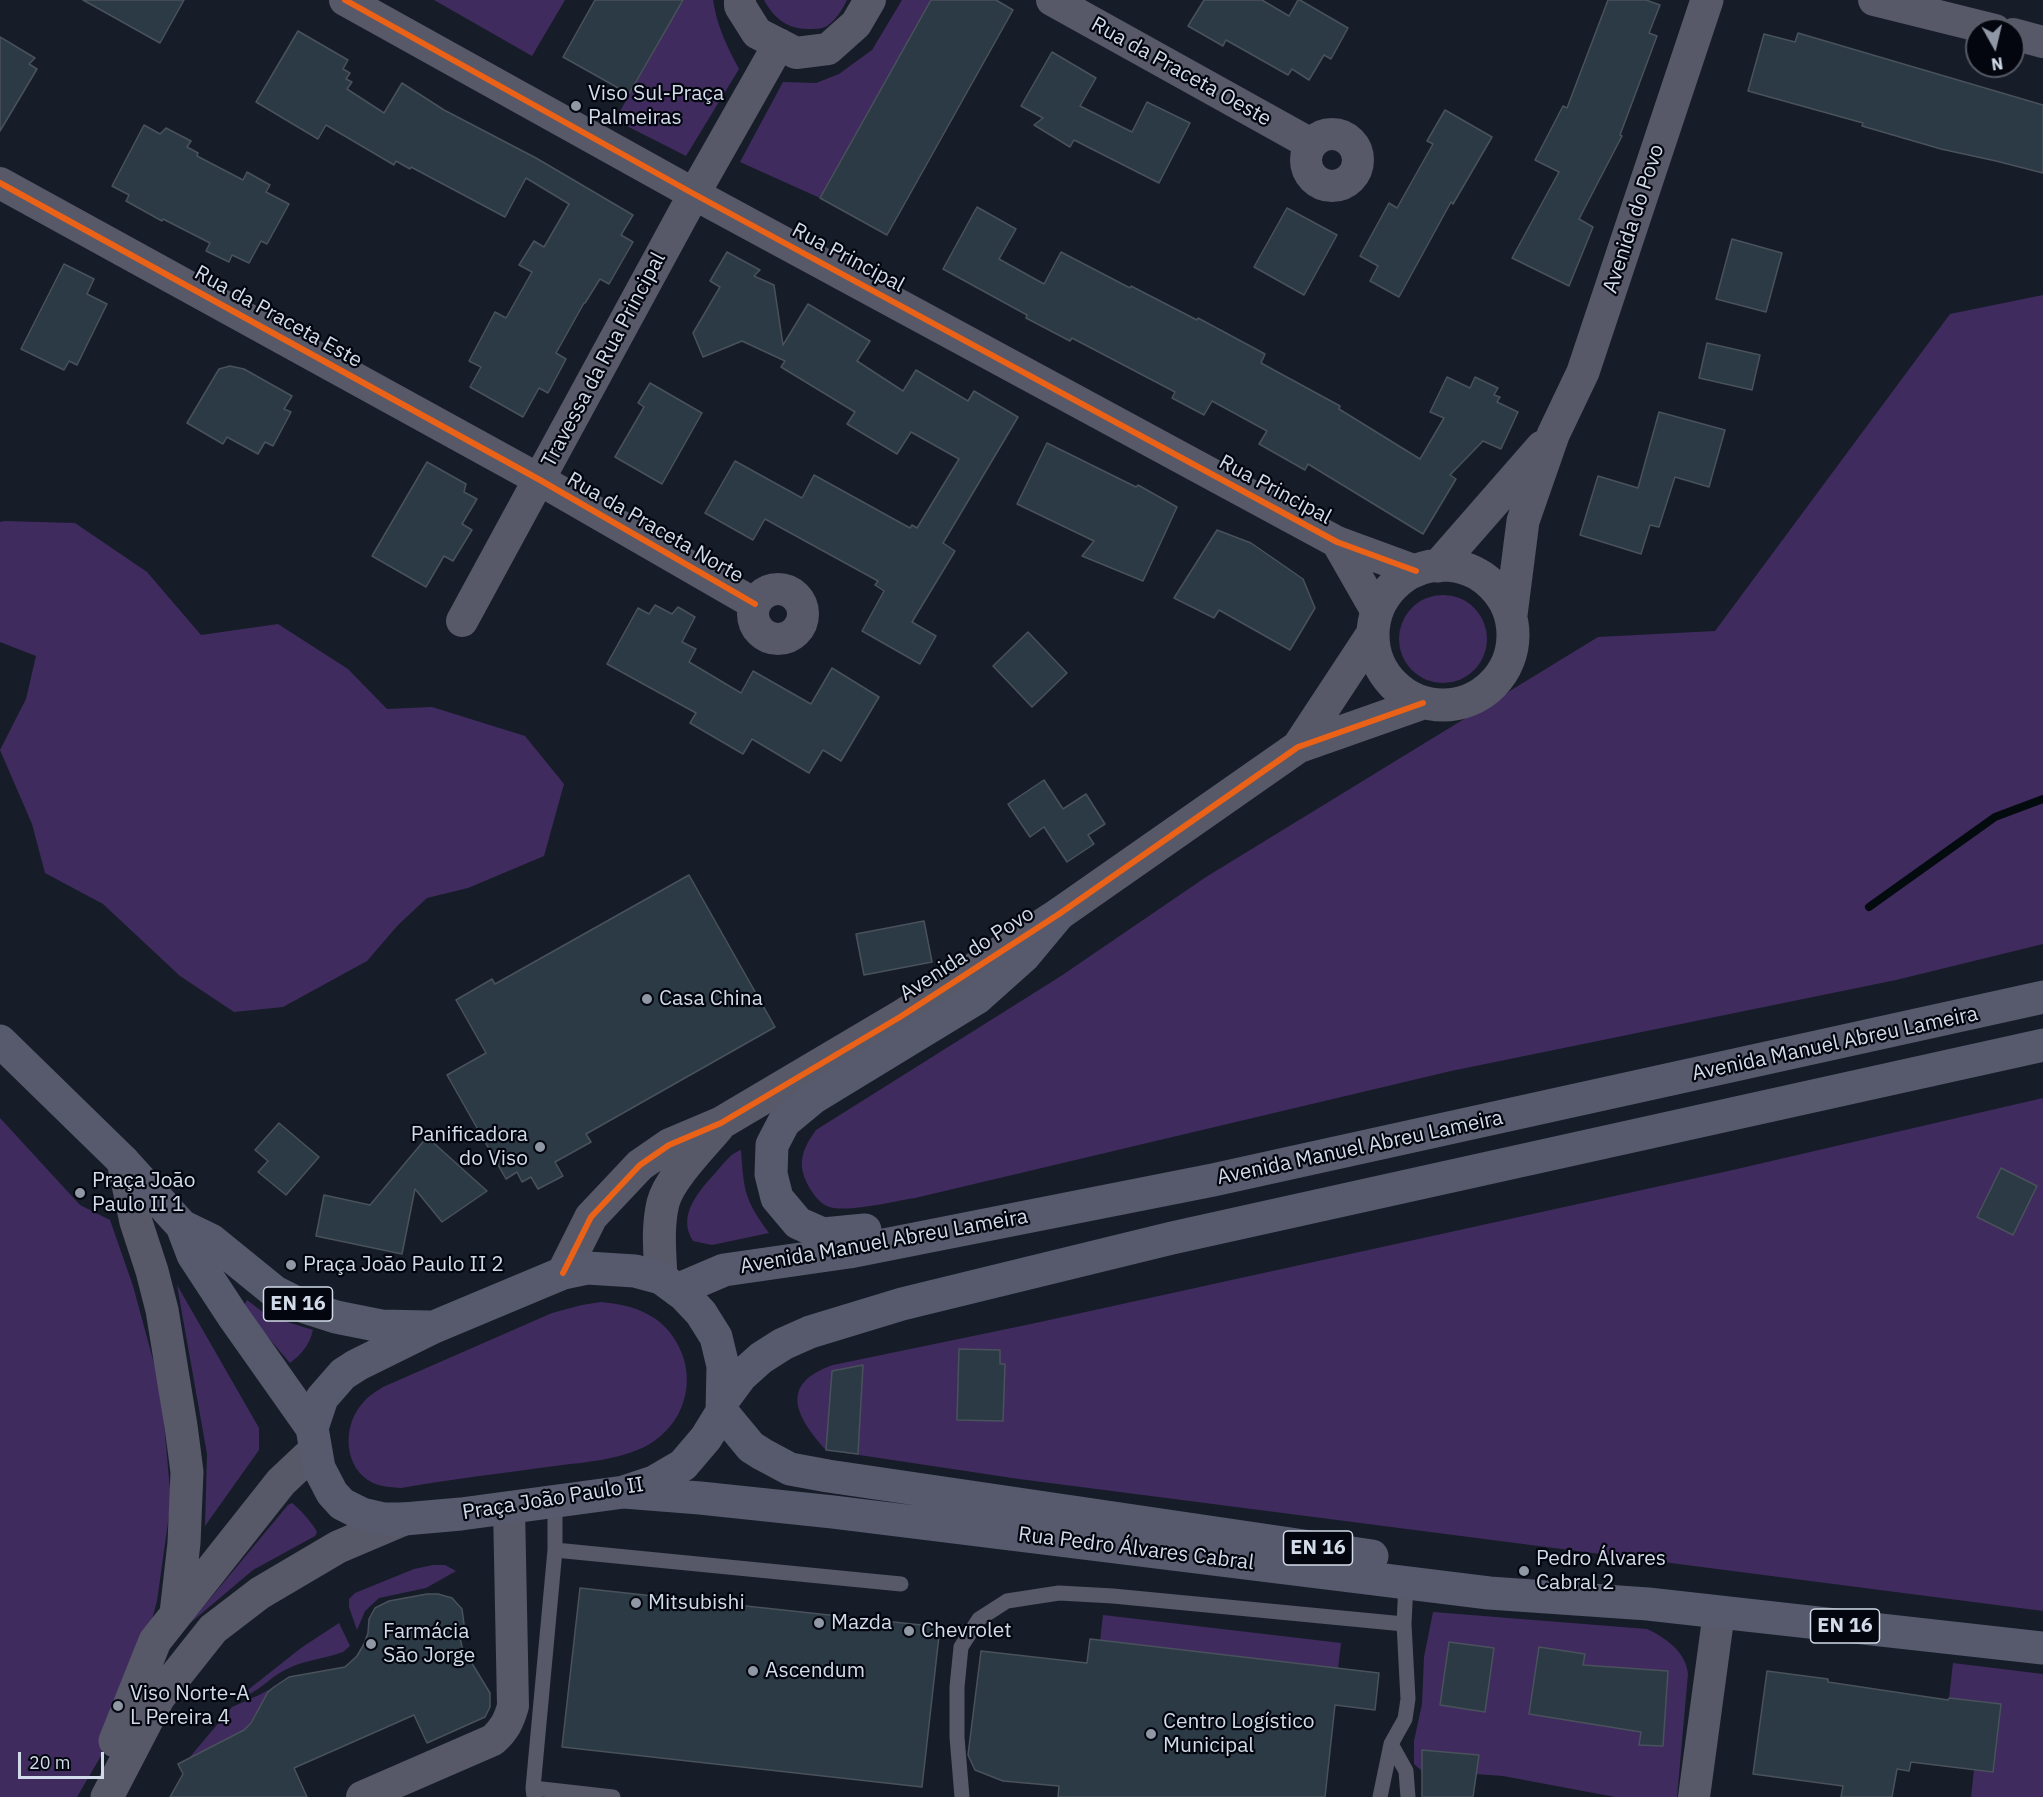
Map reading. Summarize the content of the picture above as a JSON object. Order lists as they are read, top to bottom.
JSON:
{
  "streets": {
    "main road": [
      "Avenida Manuel Abreu Lameira",
      "EN 16",
      "Praça João Paulo II",
      "Rua Pedro Álvares Cabral"
    ],
    "street": [
      "Rua da Praceta Oeste",
      "Avenida do Povo",
      "Rua Principal",
      "Rua da Praceta Este",
      "Travessa da Rua Principal",
      "Rua da Praceta Norte"
    ]
  },
  "crossings": [
    ["Avenida do Povo", "Rua Principal"],
    ["Avenida do Povo", "Avenida Manuel Abreu Lameira"],
    ["Avenida do Povo", "EN 16"],
    ["Rua Principal", "Travessa da Rua Principal"],
    ["Rua da Praceta Este", "Travessa da Rua Principal"],
    ["Rua da Praceta Este", "Rua da Praceta Norte"],
    ["Travessa da Rua Principal", "Rua da Praceta Norte"],
    ["Avenida Manuel Abreu Lameira", "EN 16"],
    ["EN 16", "Praça João Paulo II"],
    ["EN 16", "Rua Pedro Álvares Cabral"],
    ["Praça João Paulo II", "Rua Pedro Álvares Cabral"]
  ],
  "places": [
    "Viso Sul-Praça Palmeiras",
    "Casa China",
    "Panificadora do Viso",
    "Praça João Paulo II 1",
    "Praça João Paulo II 2",
    "Pedro Álvares Cabral 2",
    "Mitsubishi",
    "Mazda",
    "Chevrolet",
    "Farmácia São Jorge",
    "Ascendum",
    "Viso Norte-A L Pereira 4",
    "Centro Logístico Municipal"
  ],
  "scale_bar": "20 m",
  "north": "bottom"
}
